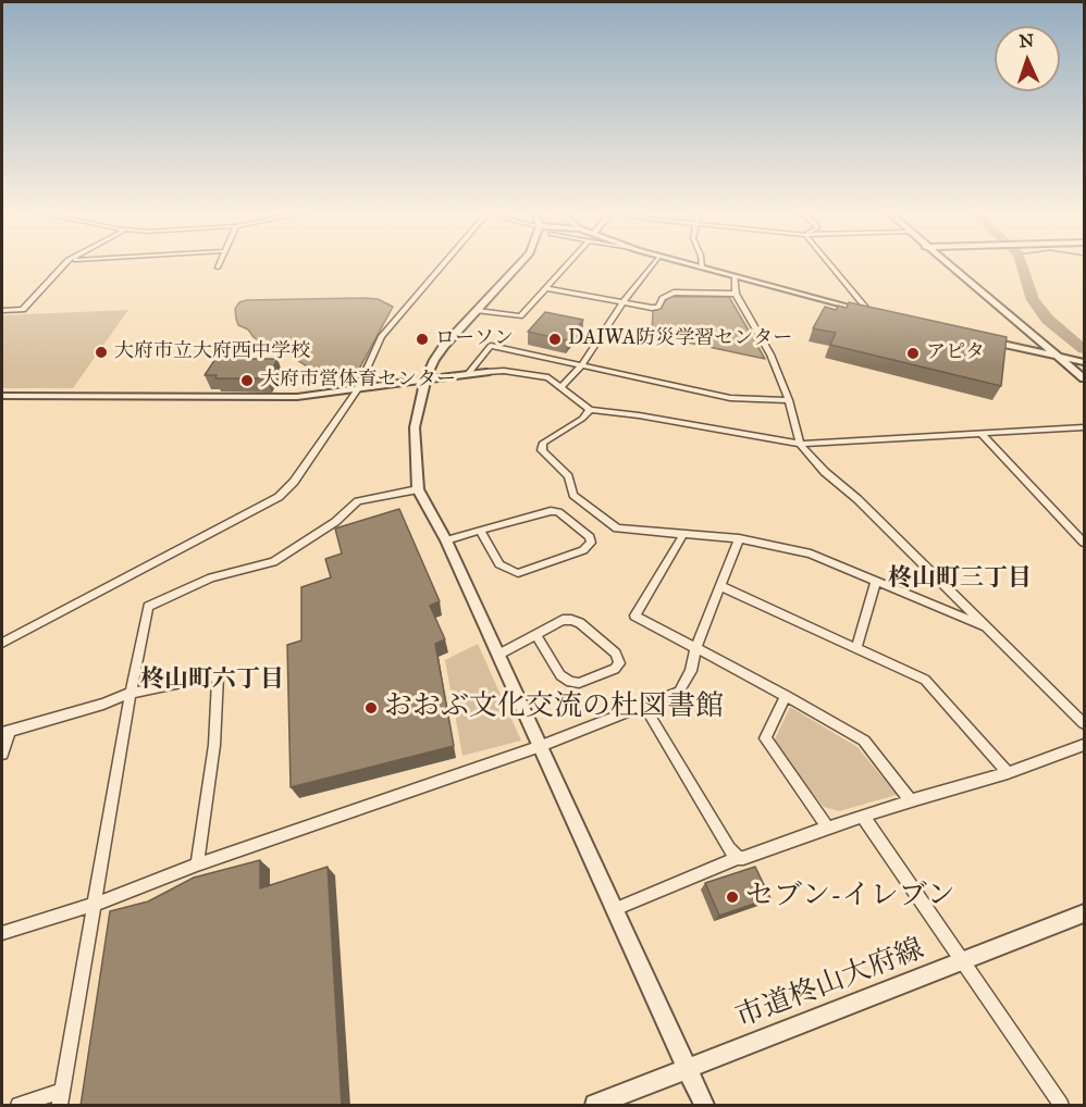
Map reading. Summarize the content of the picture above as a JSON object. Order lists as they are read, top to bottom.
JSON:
{
  "streets": {
    "street": ["市道柊山大府線"]
  },
  "districts": ["柊山町三丁目", "柊山町六丁目"],
  "places": [
    "ローソン",
    "DAIWA防災学習センター",
    "大府市立大府西中学校",
    "アピタ",
    "大府市営体育センター",
    "おおぶ文化交流の杜図書館",
    "セブン-イレブン"
  ],
  "north": "top"
}
